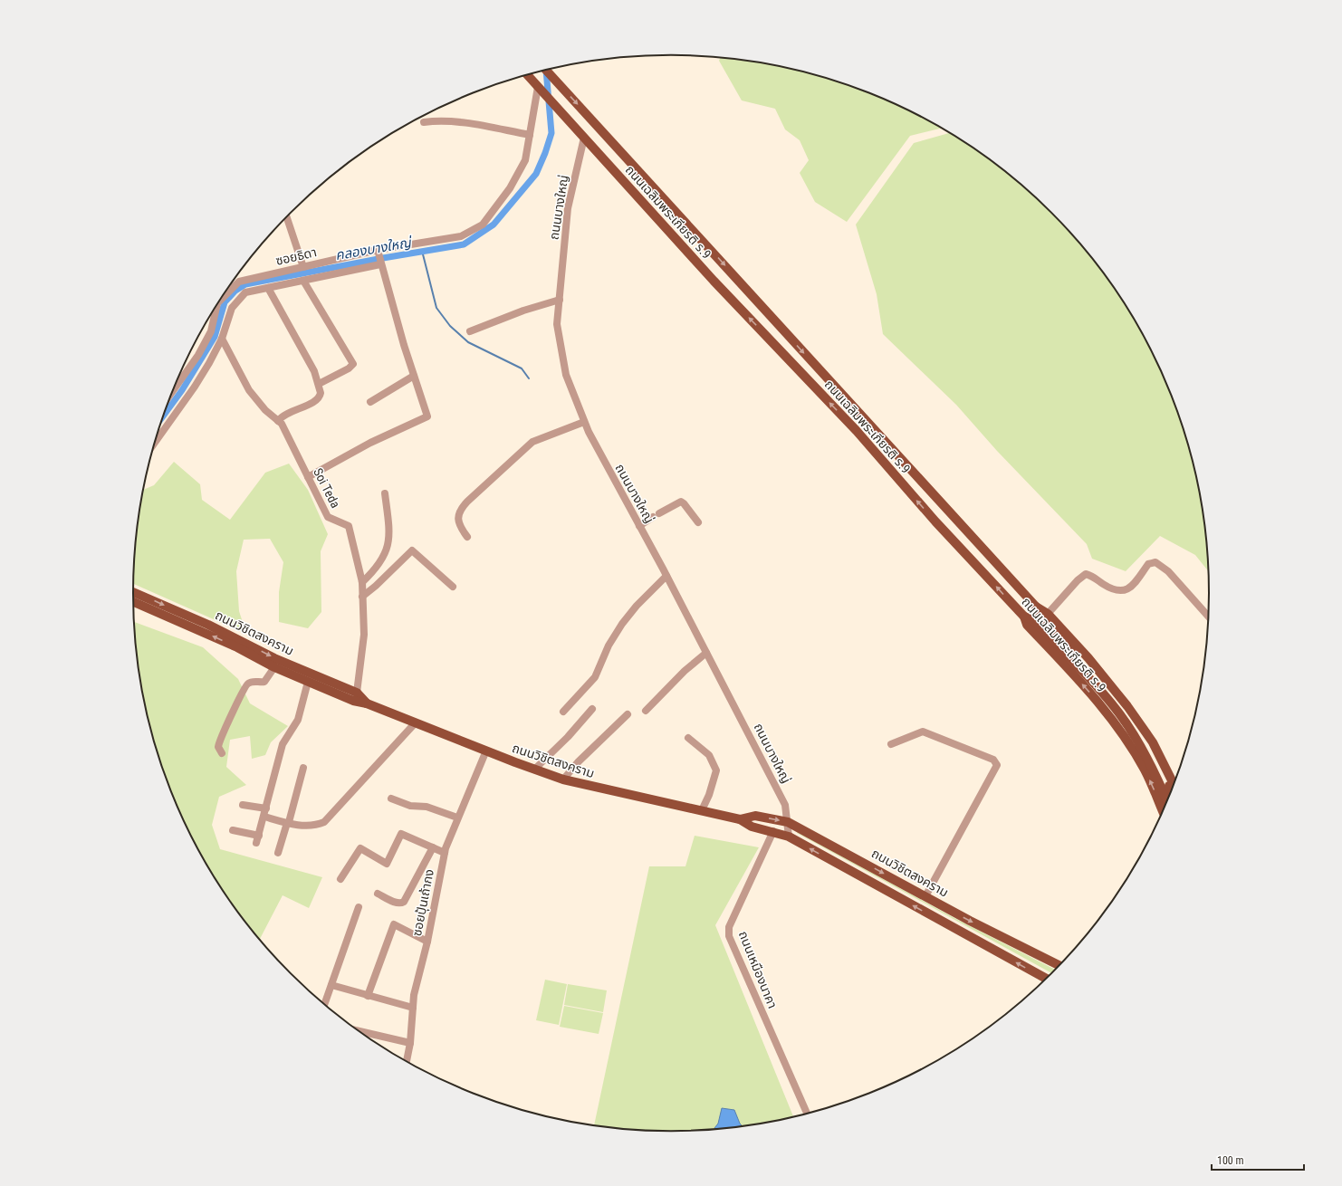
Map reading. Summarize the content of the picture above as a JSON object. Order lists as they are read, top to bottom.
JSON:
{
  "streets": {
    "main road": ["ถนนเฉลิมพระเกียรติ ร.9", "ถนนวิชิตสงคราม"],
    "street": [
      "ถนนบางใหญ่",
      "ซอยธิดา",
      "Soi Teda",
      "ซอยปุ้นเถ้ากง",
      "ถนนเหมืองนาคา"
    ]
  },
  "crossings": [
    ["ถนนบางใหญ่", "ถนนเฉลิมพระเกียรติ ร.9"],
    ["ถนนบางใหญ่", "ถนนวิชิตสงคราม"],
    ["ถนนเฉลิมพระเกียรติ ร.9", "ซอยธิดา"],
    ["Soi Teda", "ถนนวิชิตสงคราม"],
    ["ถนนวิชิตสงคราม", "ซอยปุ้นเถ้ากง"],
    ["ถนนวิชิตสงคราม", "ถนนเหมืองนาคา"]
  ],
  "water": ["คลองบางใหญ่"],
  "scale_bar": "100 m"
}
